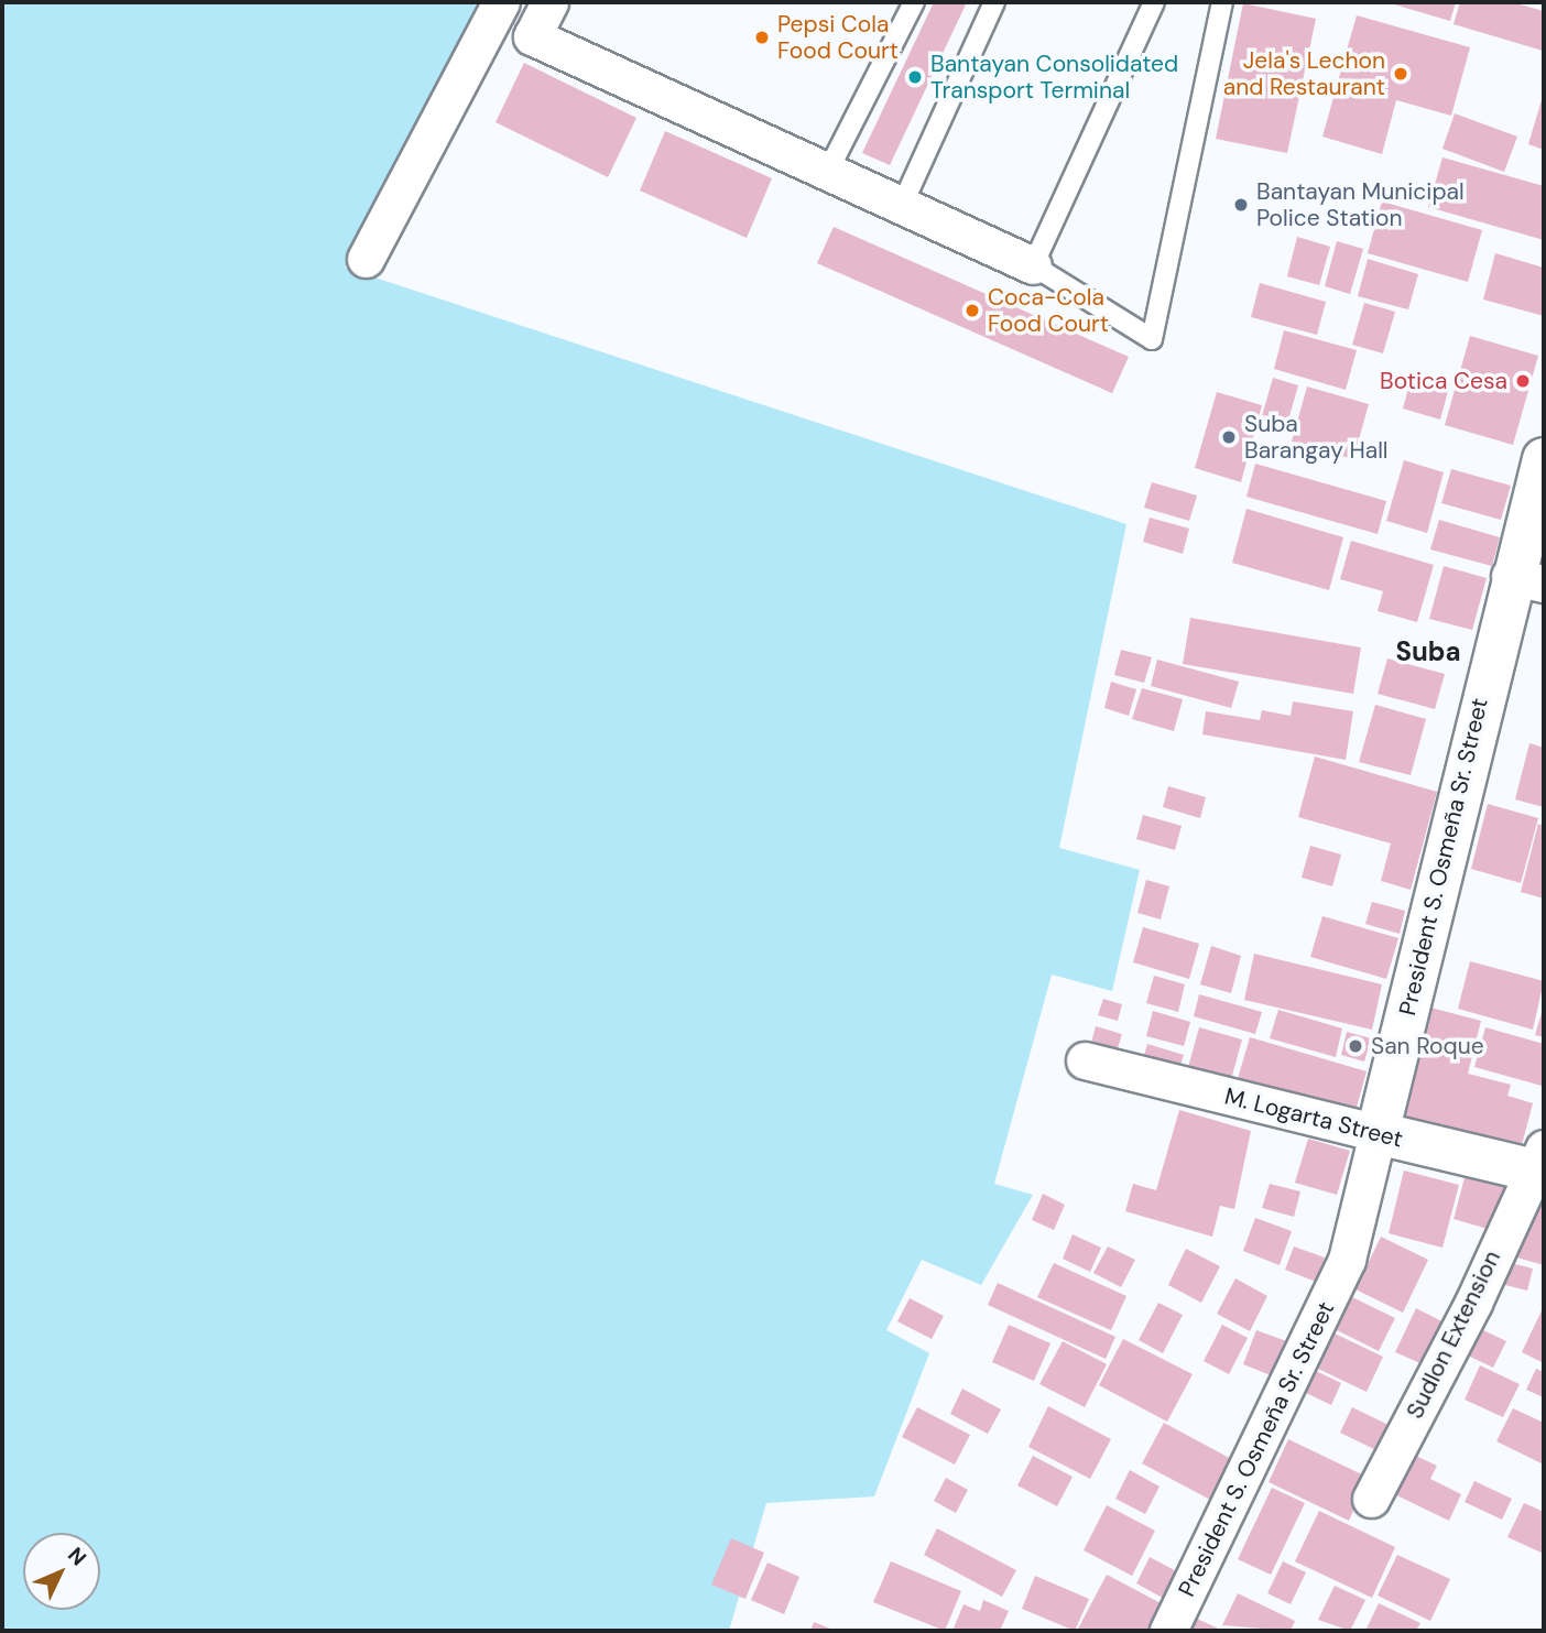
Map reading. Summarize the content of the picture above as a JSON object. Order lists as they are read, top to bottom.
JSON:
{
  "streets": {
    "street": ["President S. Osmeña Sr. Street", "M. Logarta Street", "Sudlon Extension"]
  },
  "crossings": [
    ["President S. Osmeña Sr. Street", "M. Logarta Street"],
    ["M. Logarta Street", "Sudlon Extension"]
  ],
  "districts": ["Suba"],
  "places": [
    "Pepsi Cola Food Court",
    "Jela's Lechon and Restaurant",
    "Bantayan Consolidated Transport Terminal",
    "Bantayan Municipal Police Station",
    "Coca-Cola Food Court",
    "Botica Cesa",
    "Suba Barangay Hall",
    "San Roque"
  ],
  "north": "top right"
}
